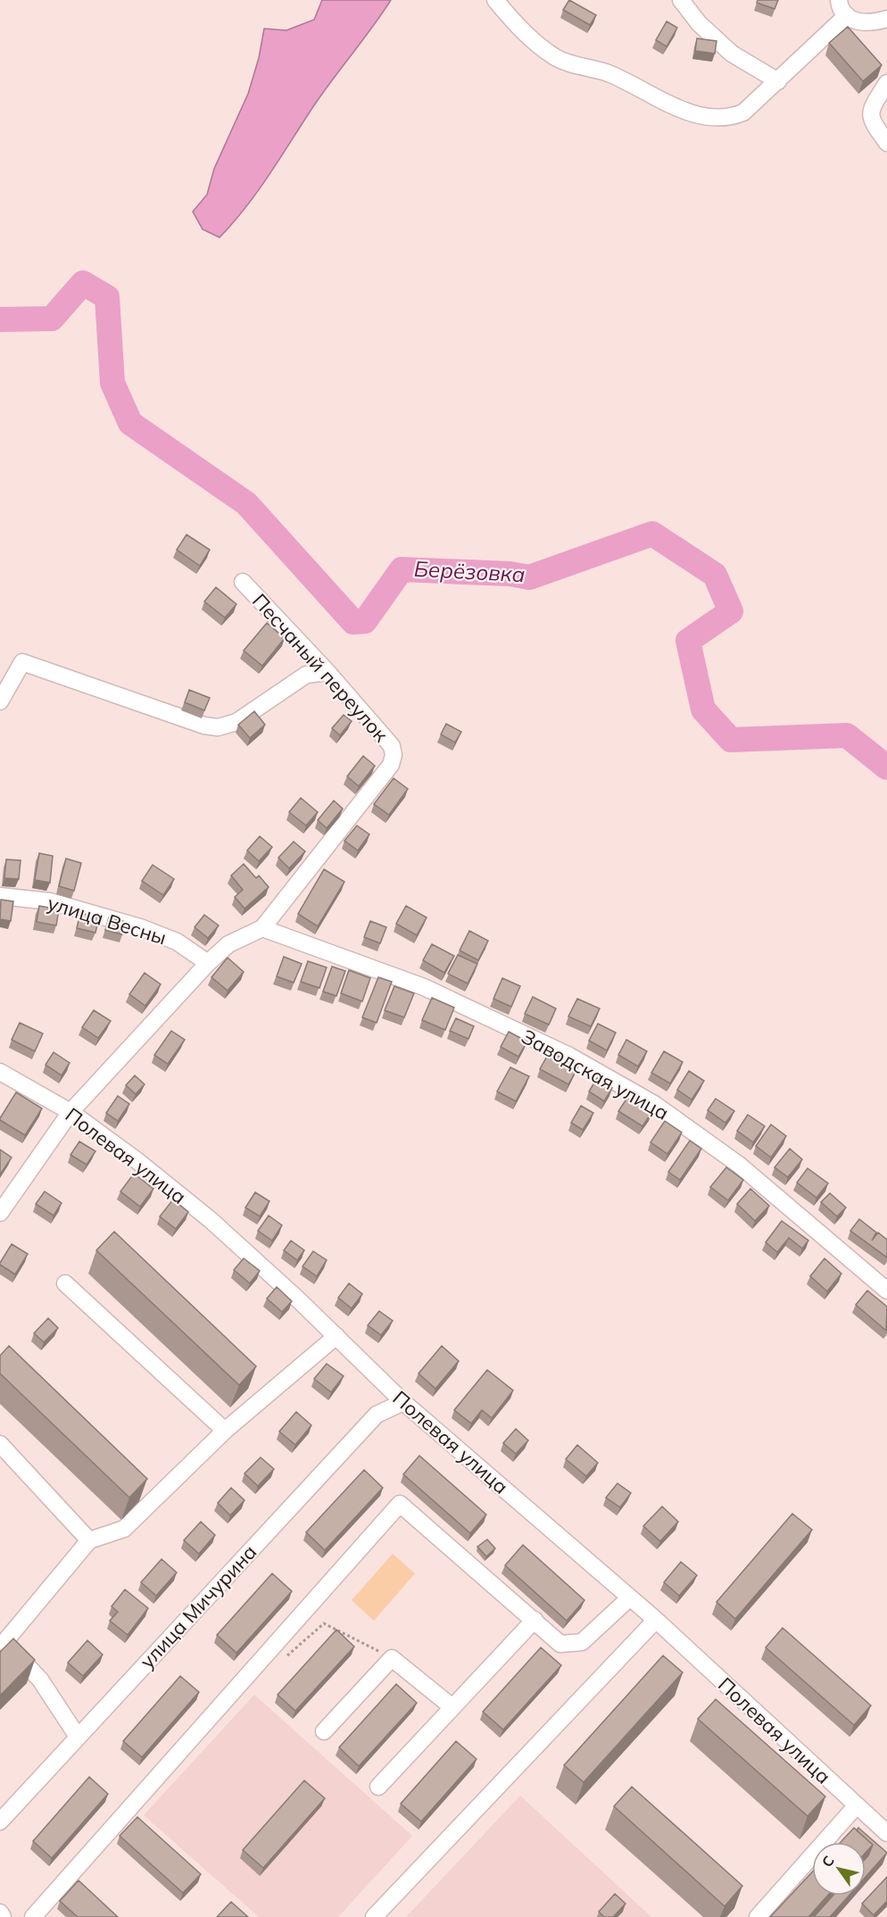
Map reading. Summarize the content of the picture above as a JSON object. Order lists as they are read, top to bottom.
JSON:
{
  "streets": {
    "street": [
      "Песчаный переулок",
      "улица Весны",
      "Заводская улица",
      "Полевая улица",
      "улица Мичурина"
    ]
  },
  "crossings": [
    ["Песчаный переулок", "Заводская улица"],
    ["Полевая улица", "улица Мичурина"]
  ],
  "water": ["Берёзовка"],
  "north": "top left"
}
